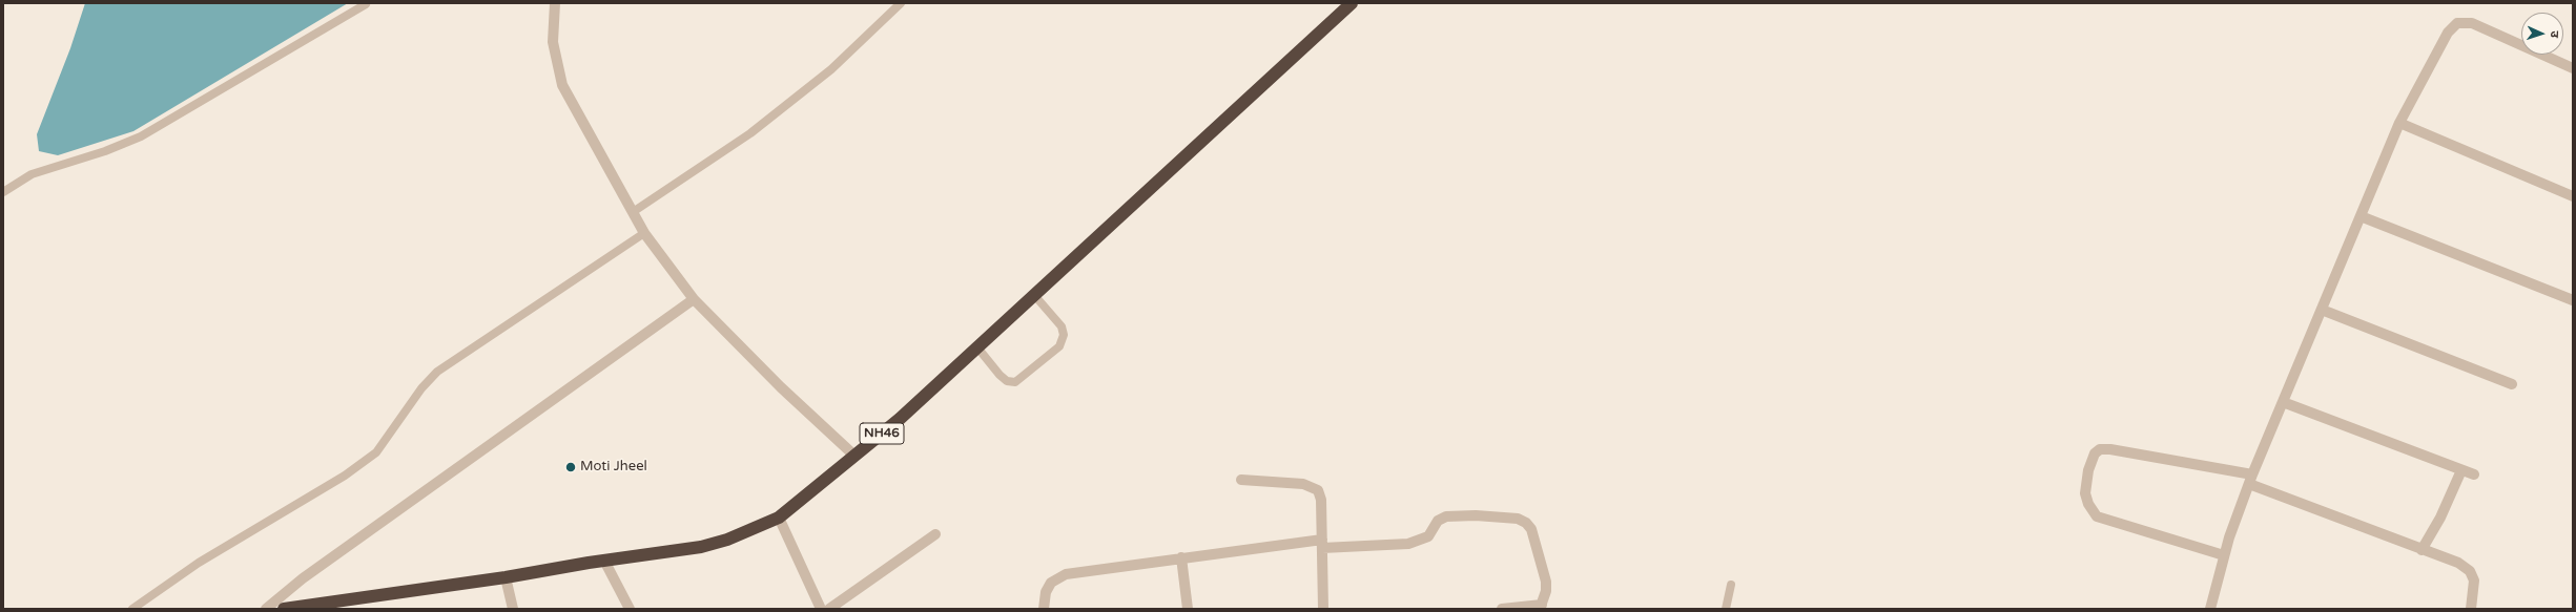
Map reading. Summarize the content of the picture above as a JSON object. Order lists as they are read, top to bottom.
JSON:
{
  "streets": {
    "highway": ["NH46"]
  },
  "places": ["Moti Jheel"],
  "north": "right"
}
